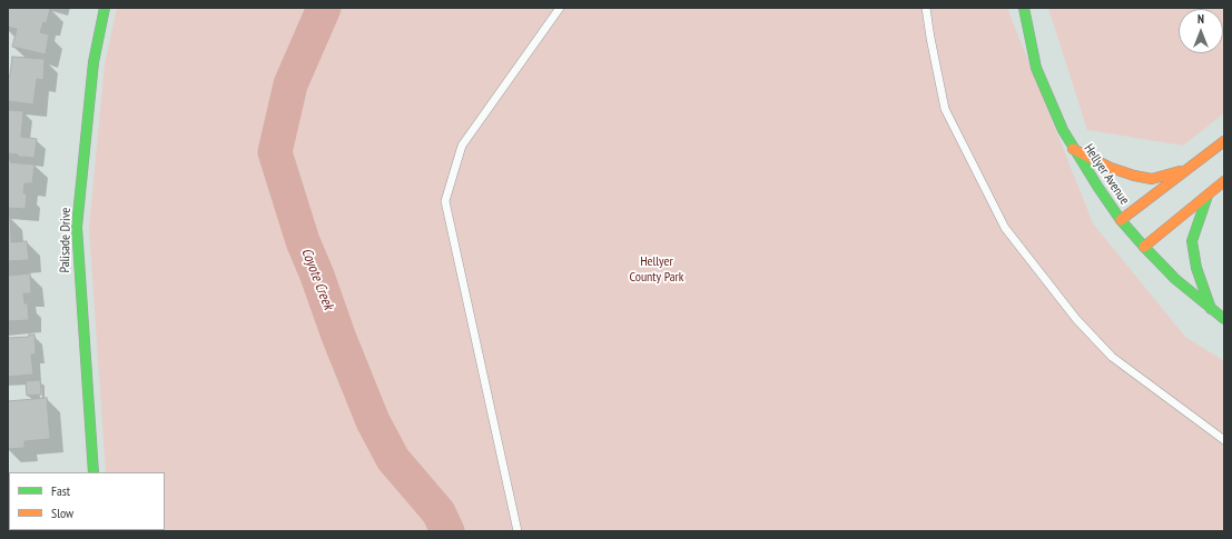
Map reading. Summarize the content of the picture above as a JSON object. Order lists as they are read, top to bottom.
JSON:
{
  "streets": {
    "main road": ["Hellyer Avenue", "Palisade Drive"]
  },
  "water": ["Coyote Creek"],
  "parks": ["Hellyer County Park"],
  "legend": ["Fast", "Slow"],
  "north": "top"
}
